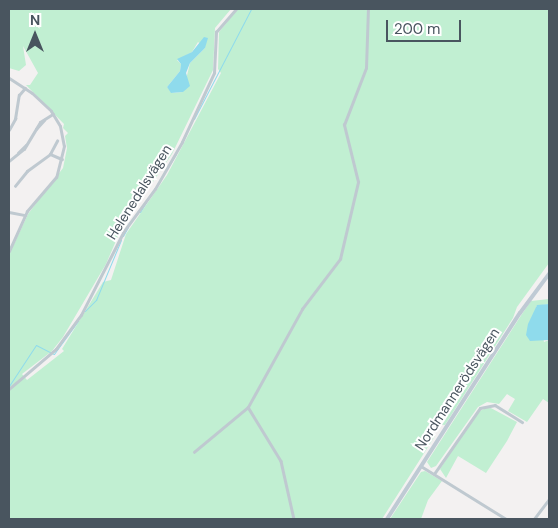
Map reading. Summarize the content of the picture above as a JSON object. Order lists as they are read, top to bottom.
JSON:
{
  "streets": {
    "main road": ["Nordmannerödsvägen"],
    "street": ["Helenedalsvägen"]
  },
  "scale_bar": "200 m",
  "north": "top"
}
